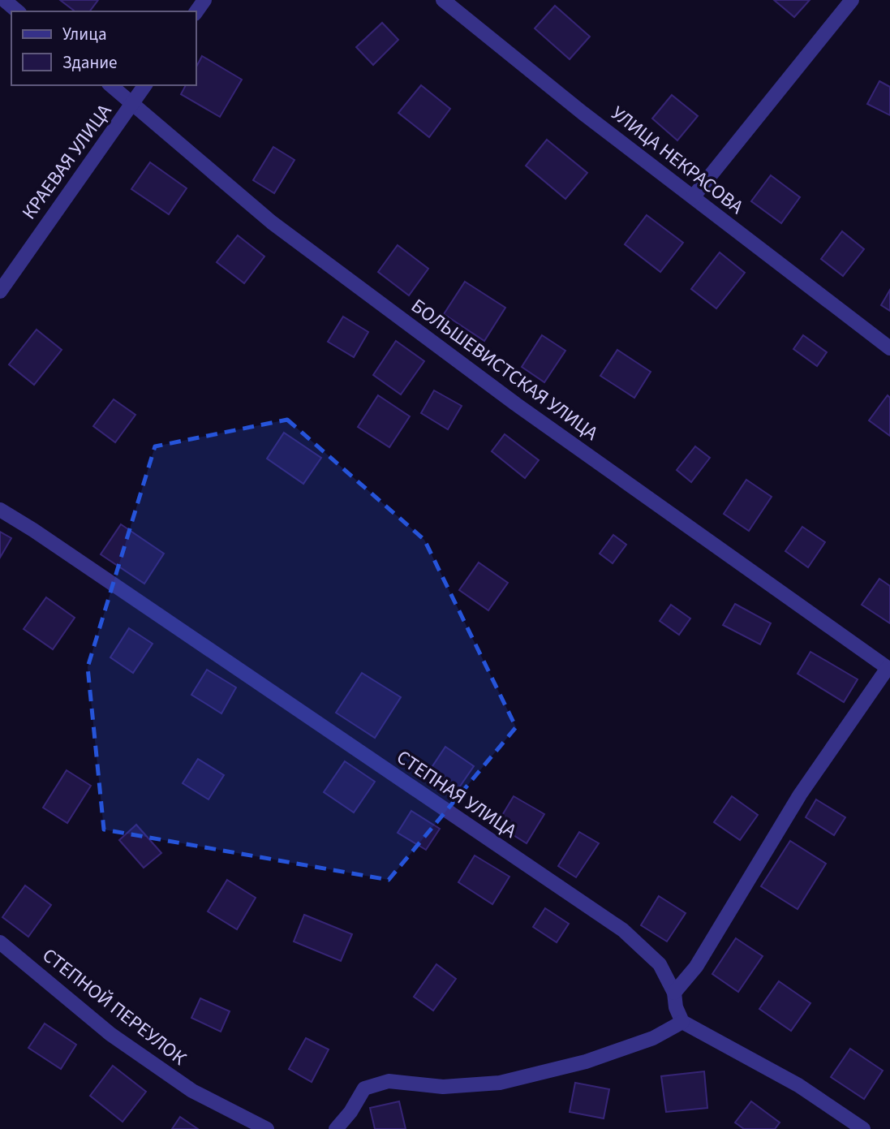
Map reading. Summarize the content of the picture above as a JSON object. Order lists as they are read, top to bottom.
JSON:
{
  "streets": {
    "street": [
      "УЛИЦА НЕКРАСОВА",
      "КРАЕВАЯ УЛИЦА",
      "БОЛЬШЕВИСТСКАЯ УЛИЦА",
      "СТЕПНАЯ УЛИЦА",
      "СТЕПНОЙ ПЕРЕУЛОК"
    ]
  },
  "crossings": [
    ["КРАЕВАЯ УЛИЦА", "БОЛЬШЕВИСТСКАЯ УЛИЦА"]
  ],
  "legend": ["Улица", "Здание"]
}
